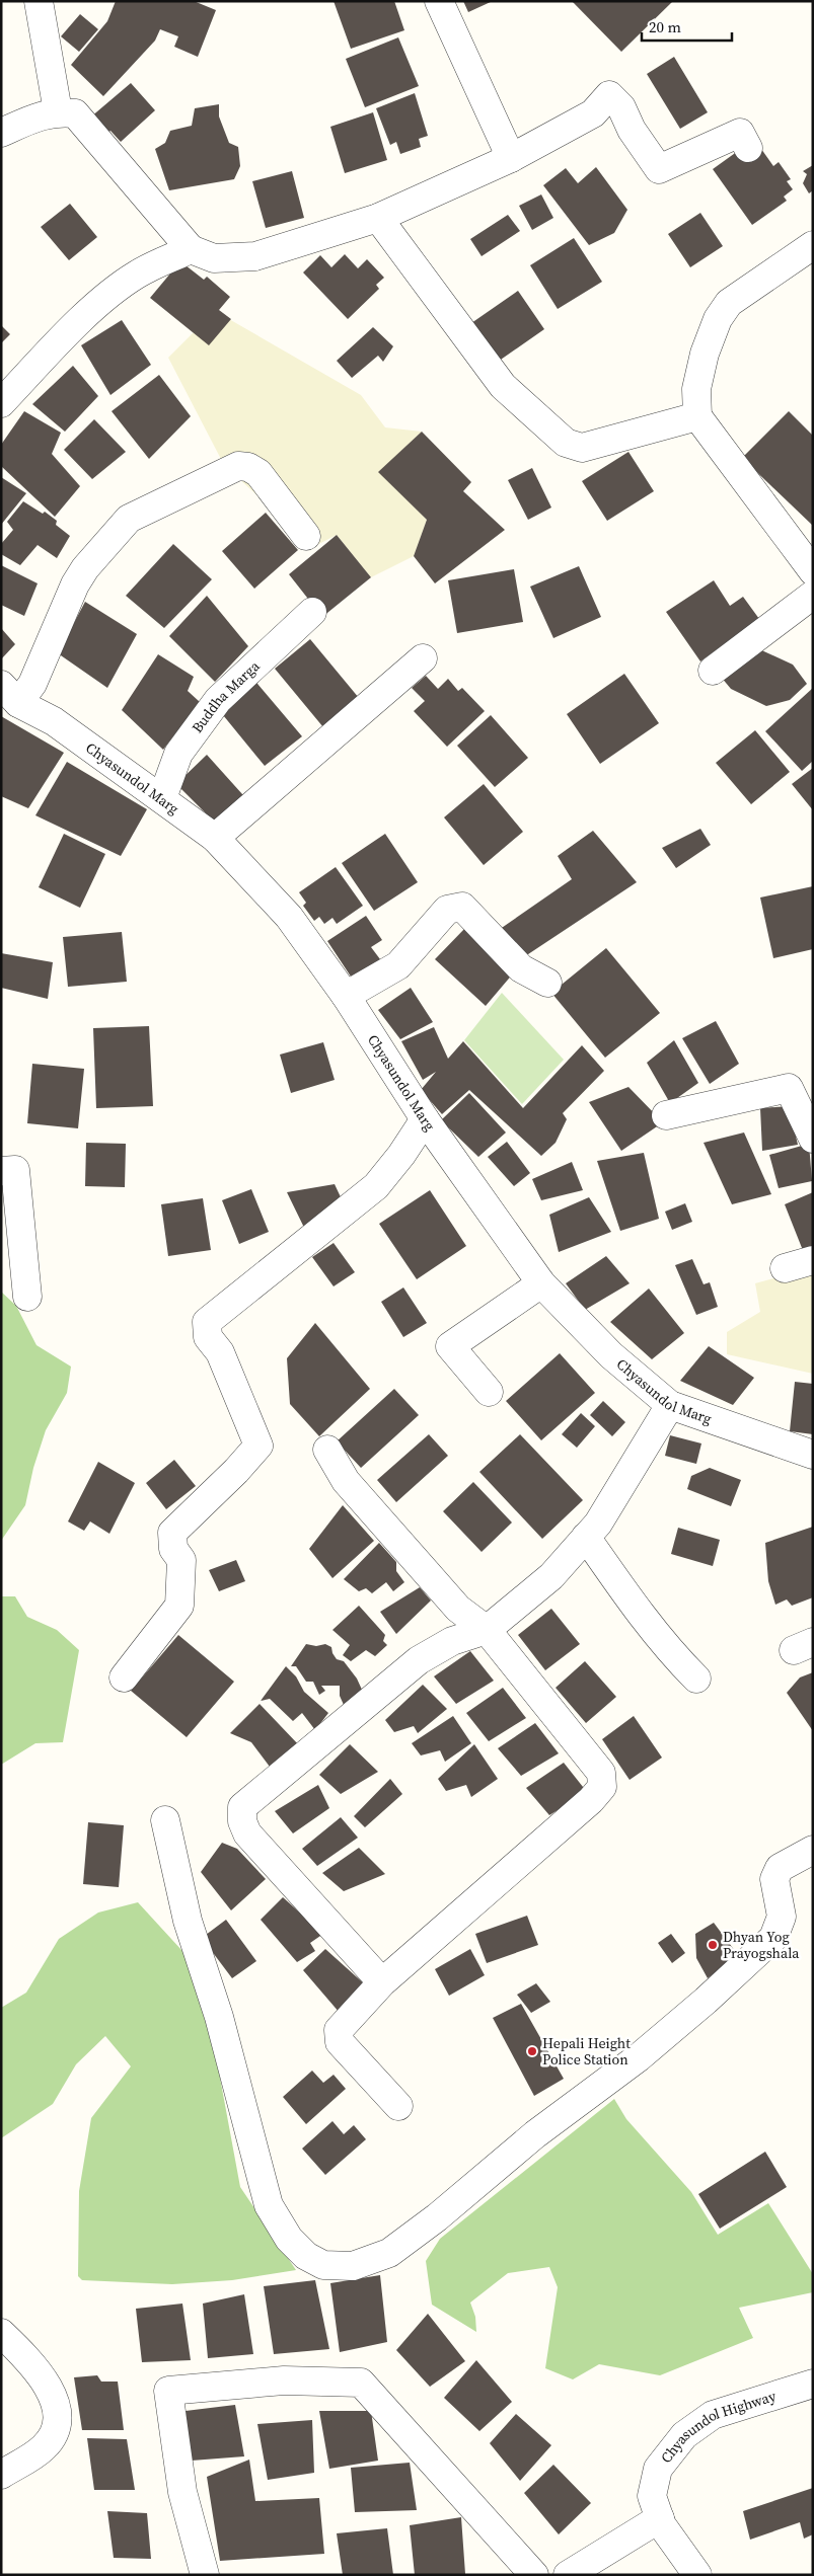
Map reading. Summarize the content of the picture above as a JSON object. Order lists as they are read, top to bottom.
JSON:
{
  "streets": {
    "street": ["Buddha Marga", "Chyasundol Marg", "Chyasundol Highway"]
  },
  "crossings": [
    ["Buddha Marga", "Chyasundol Marg"]
  ],
  "places": ["Dhyan Yog Prayogshala", "Hepali Height Police Station"],
  "scale_bar": "20 m"
}
